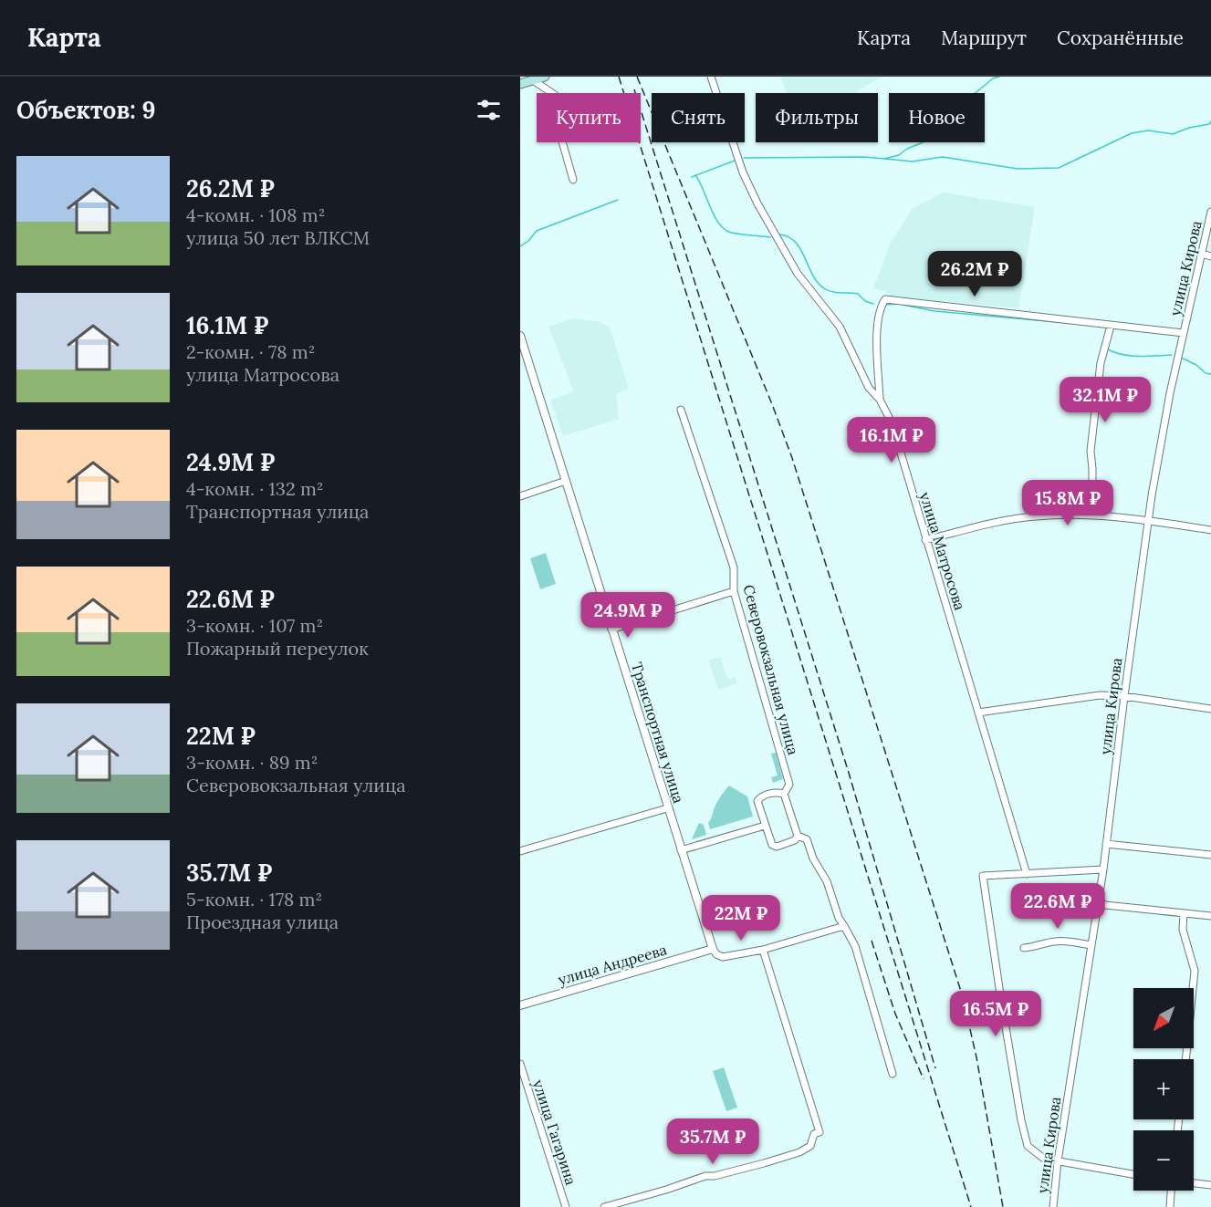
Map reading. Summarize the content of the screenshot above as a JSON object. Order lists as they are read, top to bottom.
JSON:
{
  "streets": {
    "street": [
      "улица Кирова",
      "улица Матросова",
      "Северовокзальная улица",
      "Транспортная улица",
      "улица Андреева",
      "улица Гагарина"
    ]
  },
  "crossings": [
    ["Транспортная улица", "улица Андреева"]
  ],
  "north": "bottom left",
  "page": {
    "header": "Карта",
    "nav": ["Карта", "Маршрут", "Сохранённые"],
    "heading": "Объектов: 9",
    "chip": [
      "Купить",
      "Снять",
      "Фильтры",
      "Новое"
    ],
    "list": [
      {
        "name": "26.2M ₽",
        "note": "4-комн. · 108 m² · улица 50 лет ВЛКСМ"
      },
      {
        "name": "16.1M ₽",
        "note": "2-комн. · 78 m² · улица Матросова"
      },
      {
        "name": "24.9M ₽",
        "note": "4-комн. · 132 m² · Транспортная улица"
      },
      {
        "name": "22.6M ₽",
        "note": "3-комн. · 107 m² · Пожарный переулок"
      },
      {
        "name": "22M ₽",
        "note": "3-комн. · 89 m² · Северовокзальная улица"
      },
      {
        "name": "35.7M ₽",
        "note": "5-комн. · 178 m² · Проездная улица"
      }
    ],
    "price": [
      "26.2M ₽",
      "32.1M ₽",
      "16.1M ₽",
      "15.8M ₽",
      "24.9M ₽",
      "22.6M ₽",
      "22M ₽",
      "16.5M ₽",
      "35.7M ₽"
    ],
    "map_buttons": ["+", "−"]
  }
}
